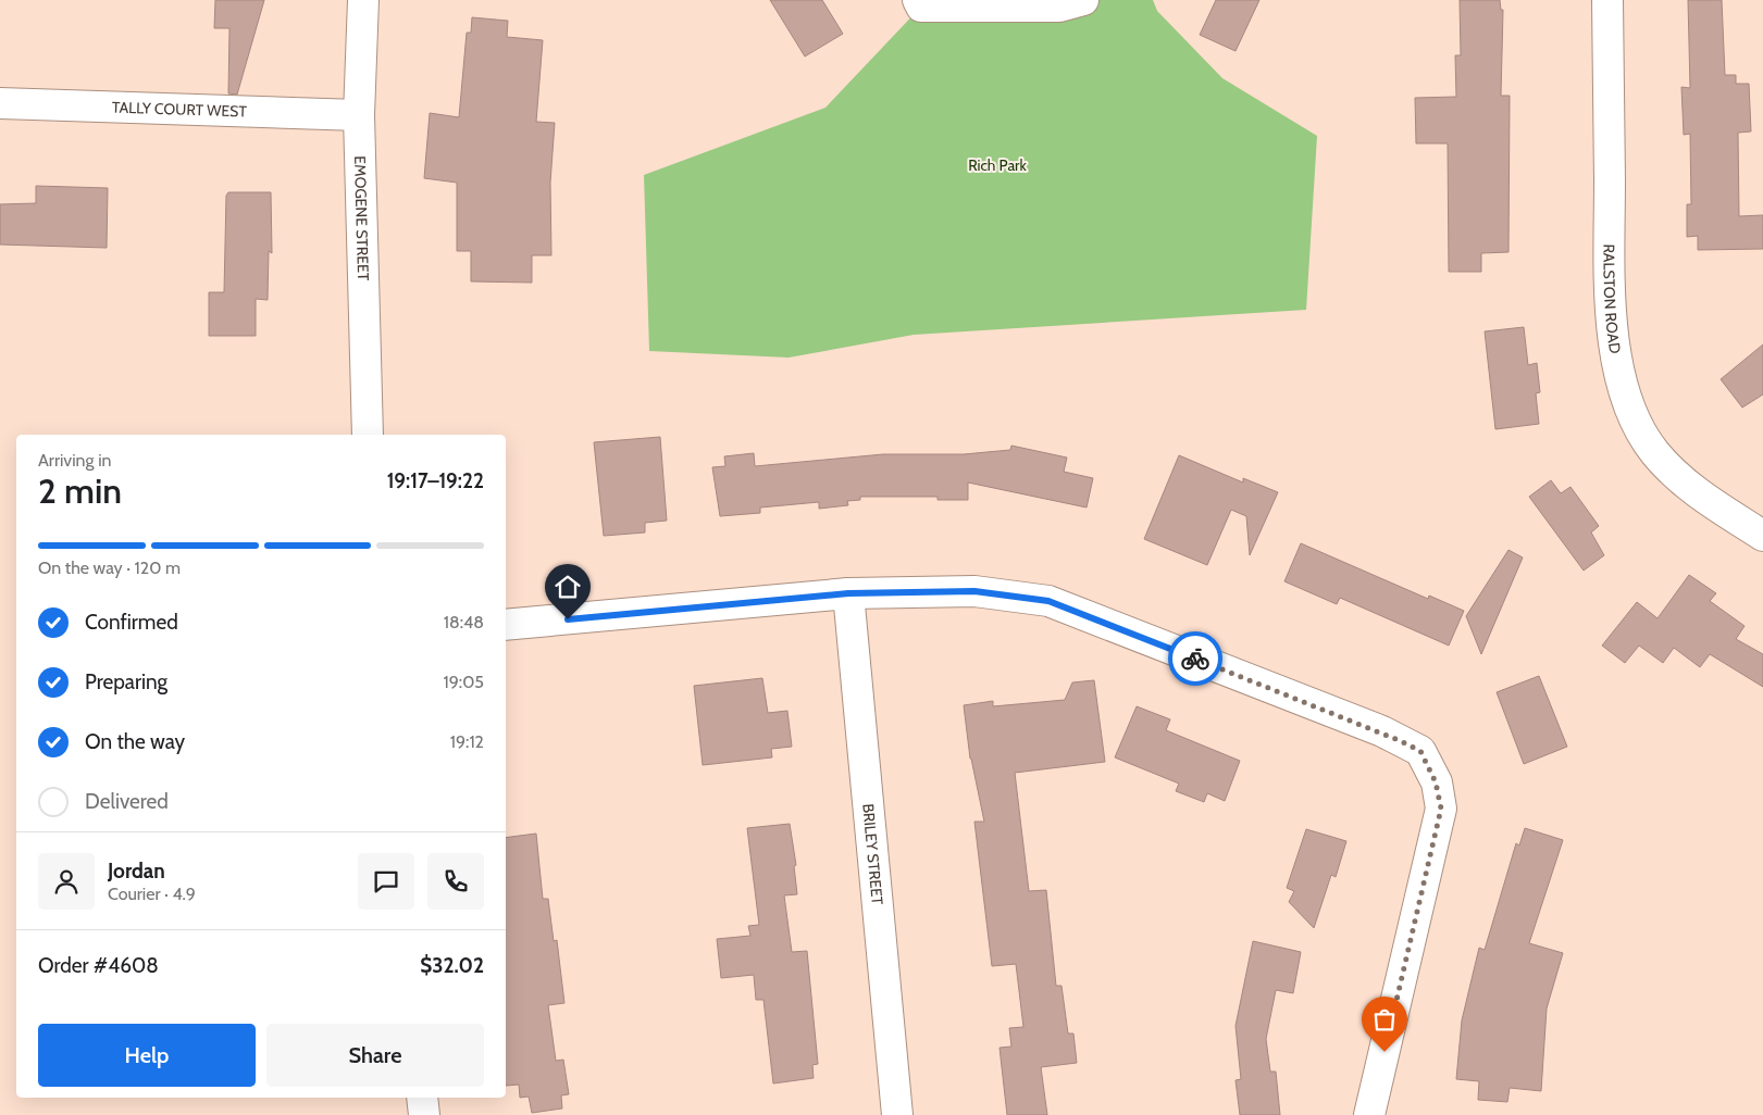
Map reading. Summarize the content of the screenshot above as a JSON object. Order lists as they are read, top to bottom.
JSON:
{
  "streets": {
    "street": [
      "TALLY COURT WEST",
      "EMOGENE STREET",
      "RALSTON ROAD",
      "BRILEY STREET"
    ]
  },
  "crossings": [
    ["TALLY COURT WEST", "EMOGENE STREET"]
  ],
  "parks": ["Rich Park"],
  "page": {
    "heading": ["2 min", "Arriving in", "19:17–19:22"],
    "panel": [
      "Jordan",
      "Courier · 4.9",
      "Order #4608",
      "$32.02"
    ],
    "bar": "On the way · 120 m",
    "list": [
      ["Confirmed", "18:48"],
      ["Preparing", "19:05"],
      ["On the way", "19:12"],
      "Delivered"
    ],
    "buttons": ["Help", "Share"]
  }
}
